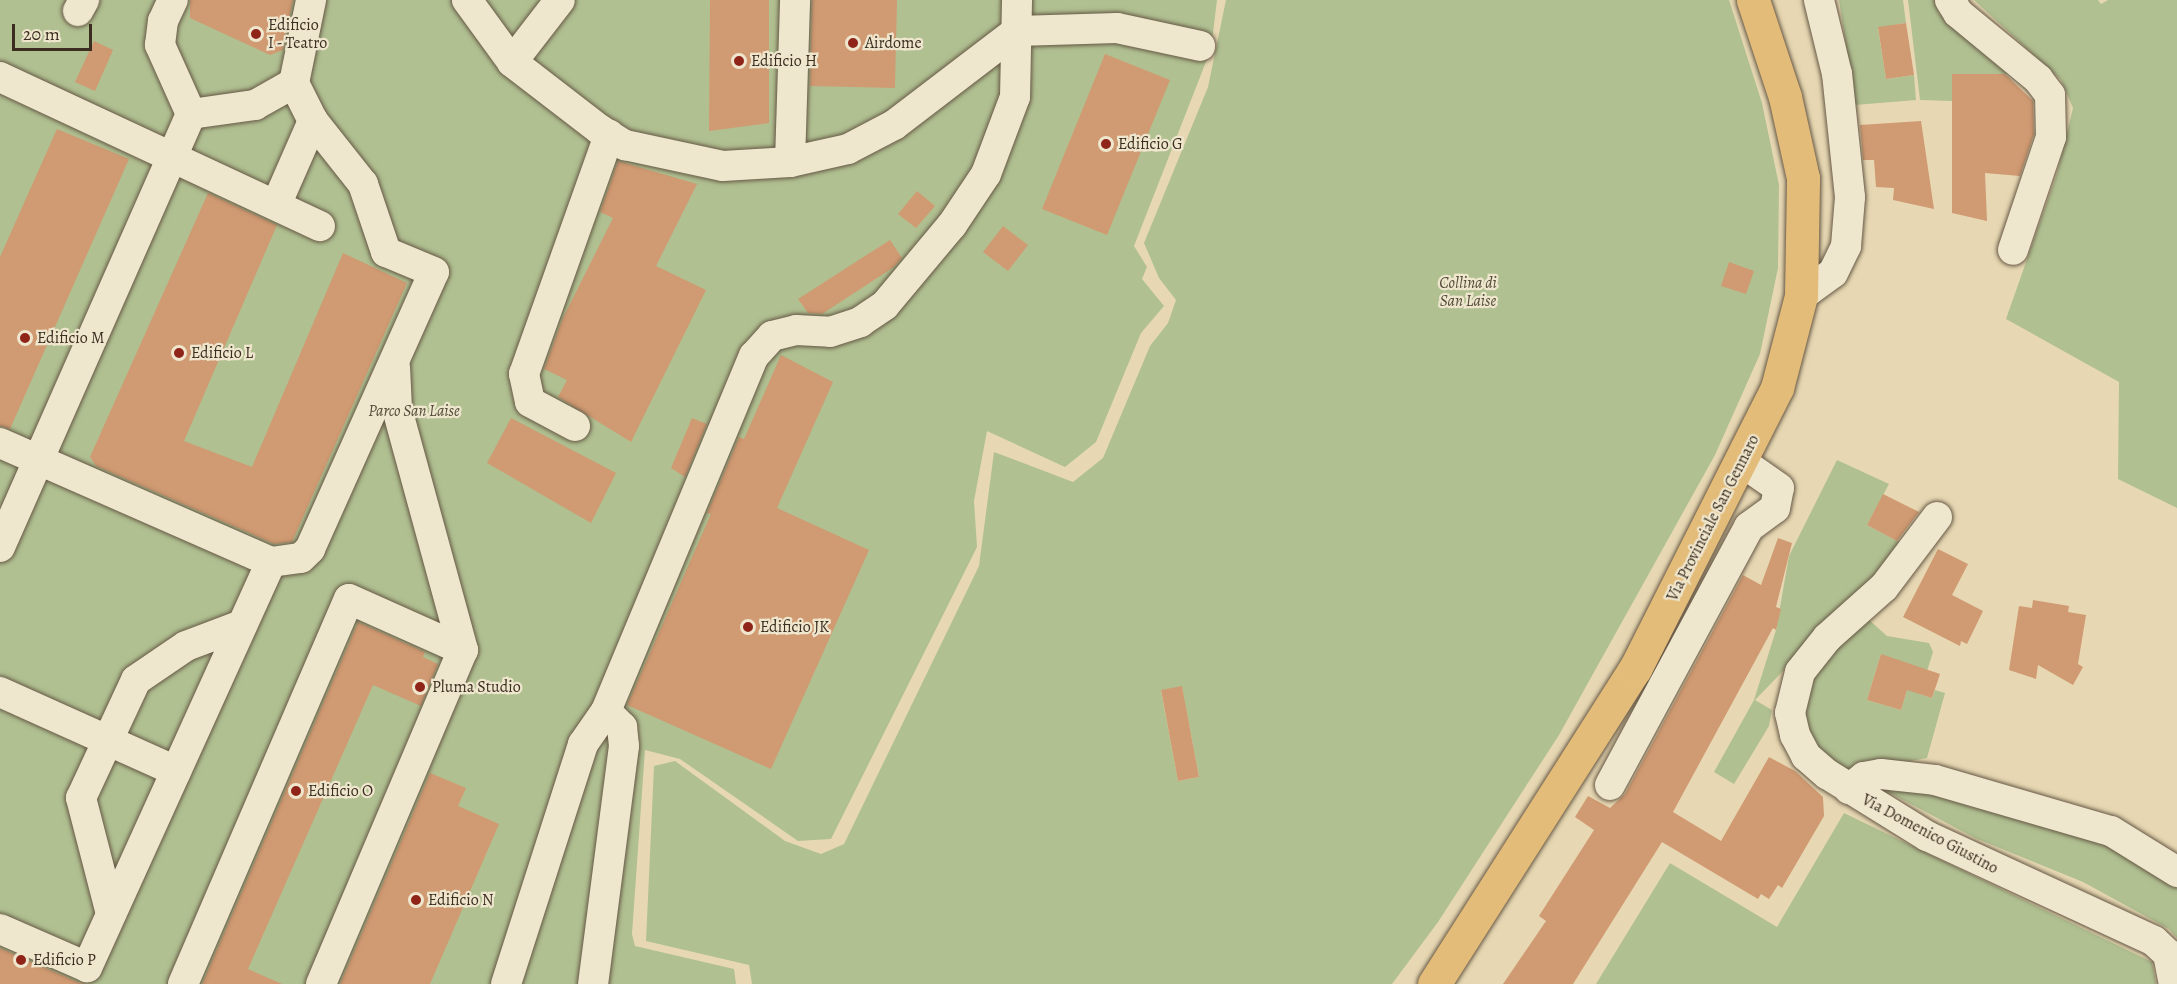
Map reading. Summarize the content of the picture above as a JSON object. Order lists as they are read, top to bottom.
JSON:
{
  "streets": {
    "main road": ["Via Provinciale San Gennaro"],
    "street": ["Via Domenico Giustino"]
  },
  "parks": ["Collina di San Laise", "Parco San Laise"],
  "places": [
    "Edificio I - Teatro",
    "Airdome",
    "Edificio H",
    "Edificio G",
    "Edificio M",
    "Edificio L",
    "Edificio JK",
    "Pluma Studio",
    "Edificio O",
    "Edificio N",
    "Edificio P"
  ],
  "scale_bar": "20 m"
}
